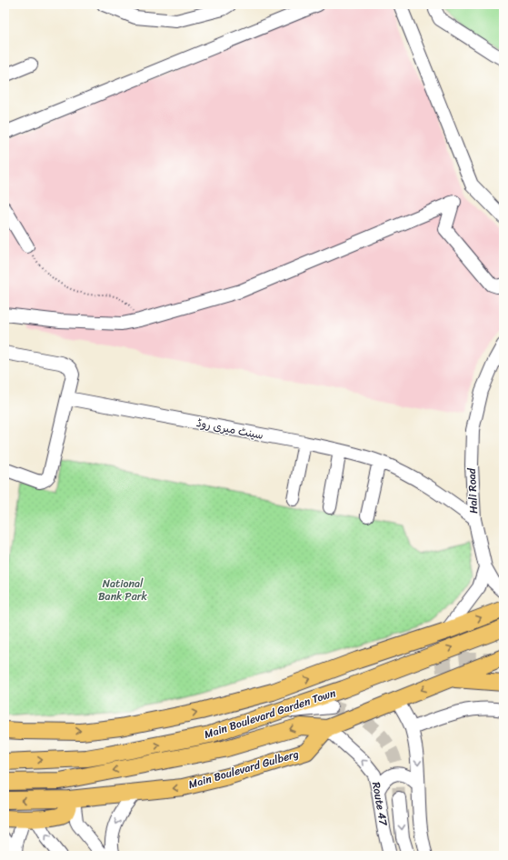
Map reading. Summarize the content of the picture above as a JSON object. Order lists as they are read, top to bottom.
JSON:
{
  "streets": {
    "main road": ["Main Boulevard Garden Town", "Main Boulevard Gulberg"],
    "street": ["سینٹ میری روڈ", "Hali Road", "Route 47"]
  },
  "crossings": [
    ["سینٹ میری روڈ", "Hali Road"],
    ["Main Boulevard Garden Town", "Main Boulevard Gulberg"],
    ["Main Boulevard Garden Town", "Route 47"],
    ["Main Boulevard Gulberg", "Route 47"]
  ],
  "parks": ["National Bank Park"]
}
